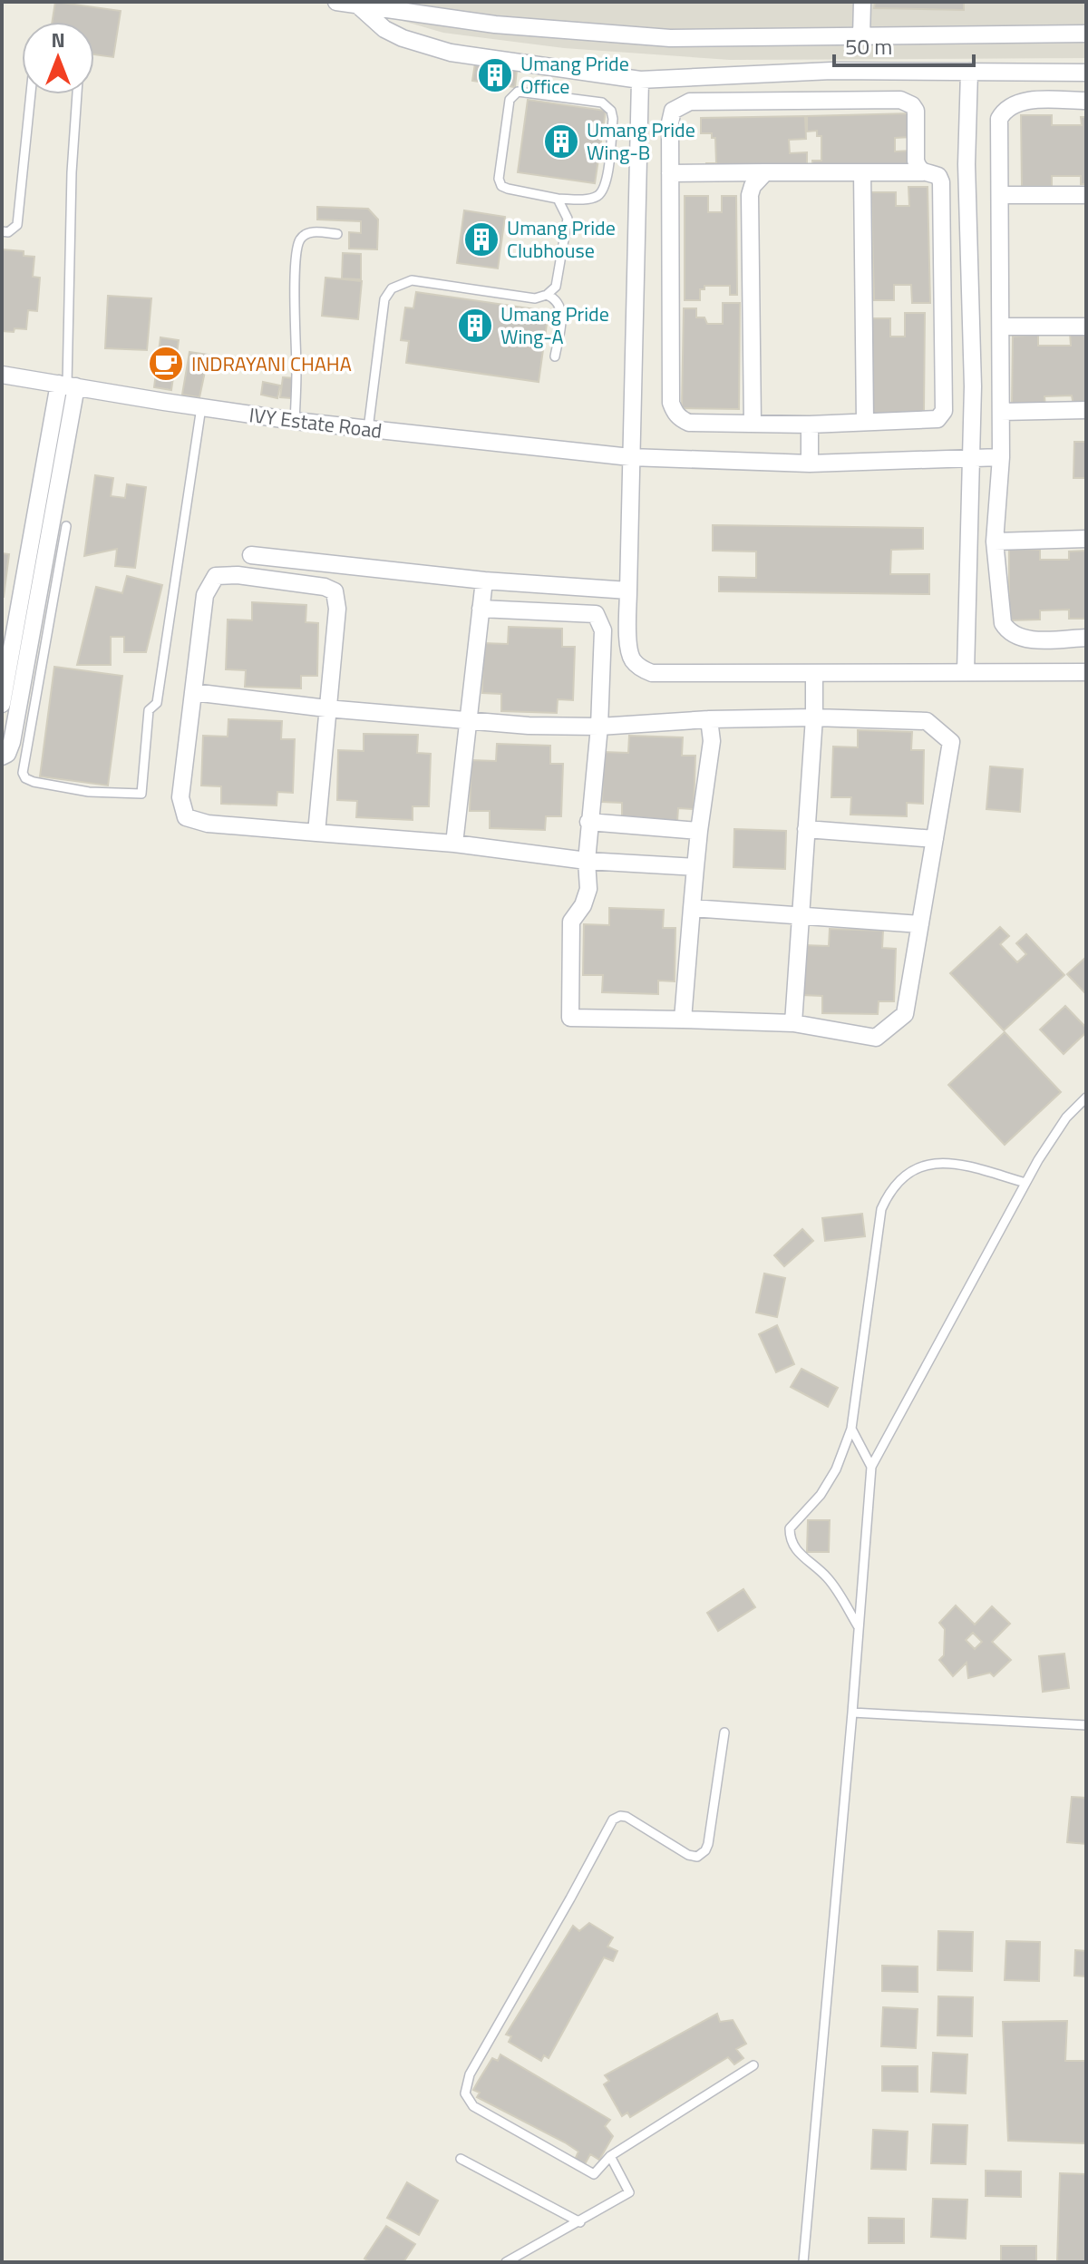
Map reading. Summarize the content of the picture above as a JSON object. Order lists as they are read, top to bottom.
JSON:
{
  "streets": {
    "street": ["IVY Estate Road"]
  },
  "places": {
    "building": [
      "Umang Pride Office",
      "Umang Pride Wing-B",
      "Umang Pride Clubhouse",
      "Umang Pride Wing-A"
    ],
    "cafe": ["INDRAYANI CHAHA"]
  },
  "scale_bar": "50 m",
  "north": "top"
}
